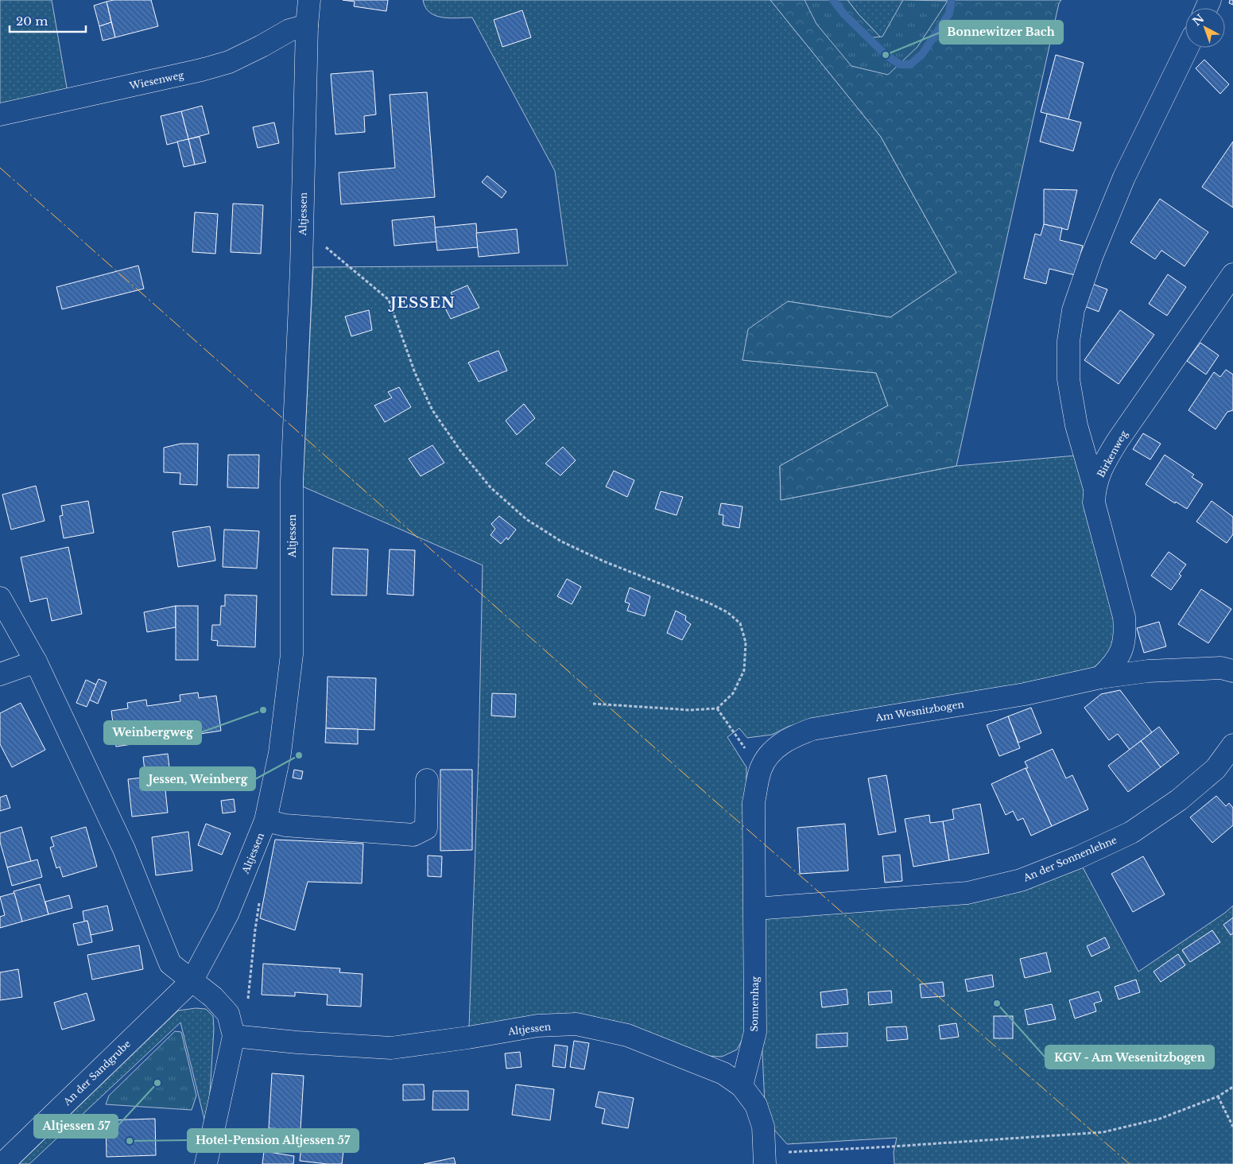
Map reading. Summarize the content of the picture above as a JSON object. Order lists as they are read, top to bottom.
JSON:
{
  "streets": {
    "street": [
      "Wiesenweg",
      "Altjessen",
      "Birkenweg",
      "Am Wesnitzbogen",
      "An der Sonnenlehne",
      "Sonnenhag",
      "An der Sandgrube"
    ]
  },
  "crossings": [
    ["Wiesenweg", "Altjessen"],
    ["Altjessen", "Sonnenhag"],
    ["Altjessen", "An der Sandgrube"],
    ["Birkenweg", "Am Wesnitzbogen"],
    ["Am Wesnitzbogen", "An der Sonnenlehne"],
    ["Am Wesnitzbogen", "Sonnenhag"],
    ["An der Sonnenlehne", "Sonnenhag"]
  ],
  "districts": ["JESSEN"],
  "places": [
    "Bonnewitzer Bach",
    "Weinbergweg",
    "Jessen, Weinberg",
    "KGV - Am Wesenitzbogen",
    "Altjessen 57",
    "Hotel-Pension Altjessen 57"
  ],
  "scale_bar": "20 m",
  "north": "top left"
}
